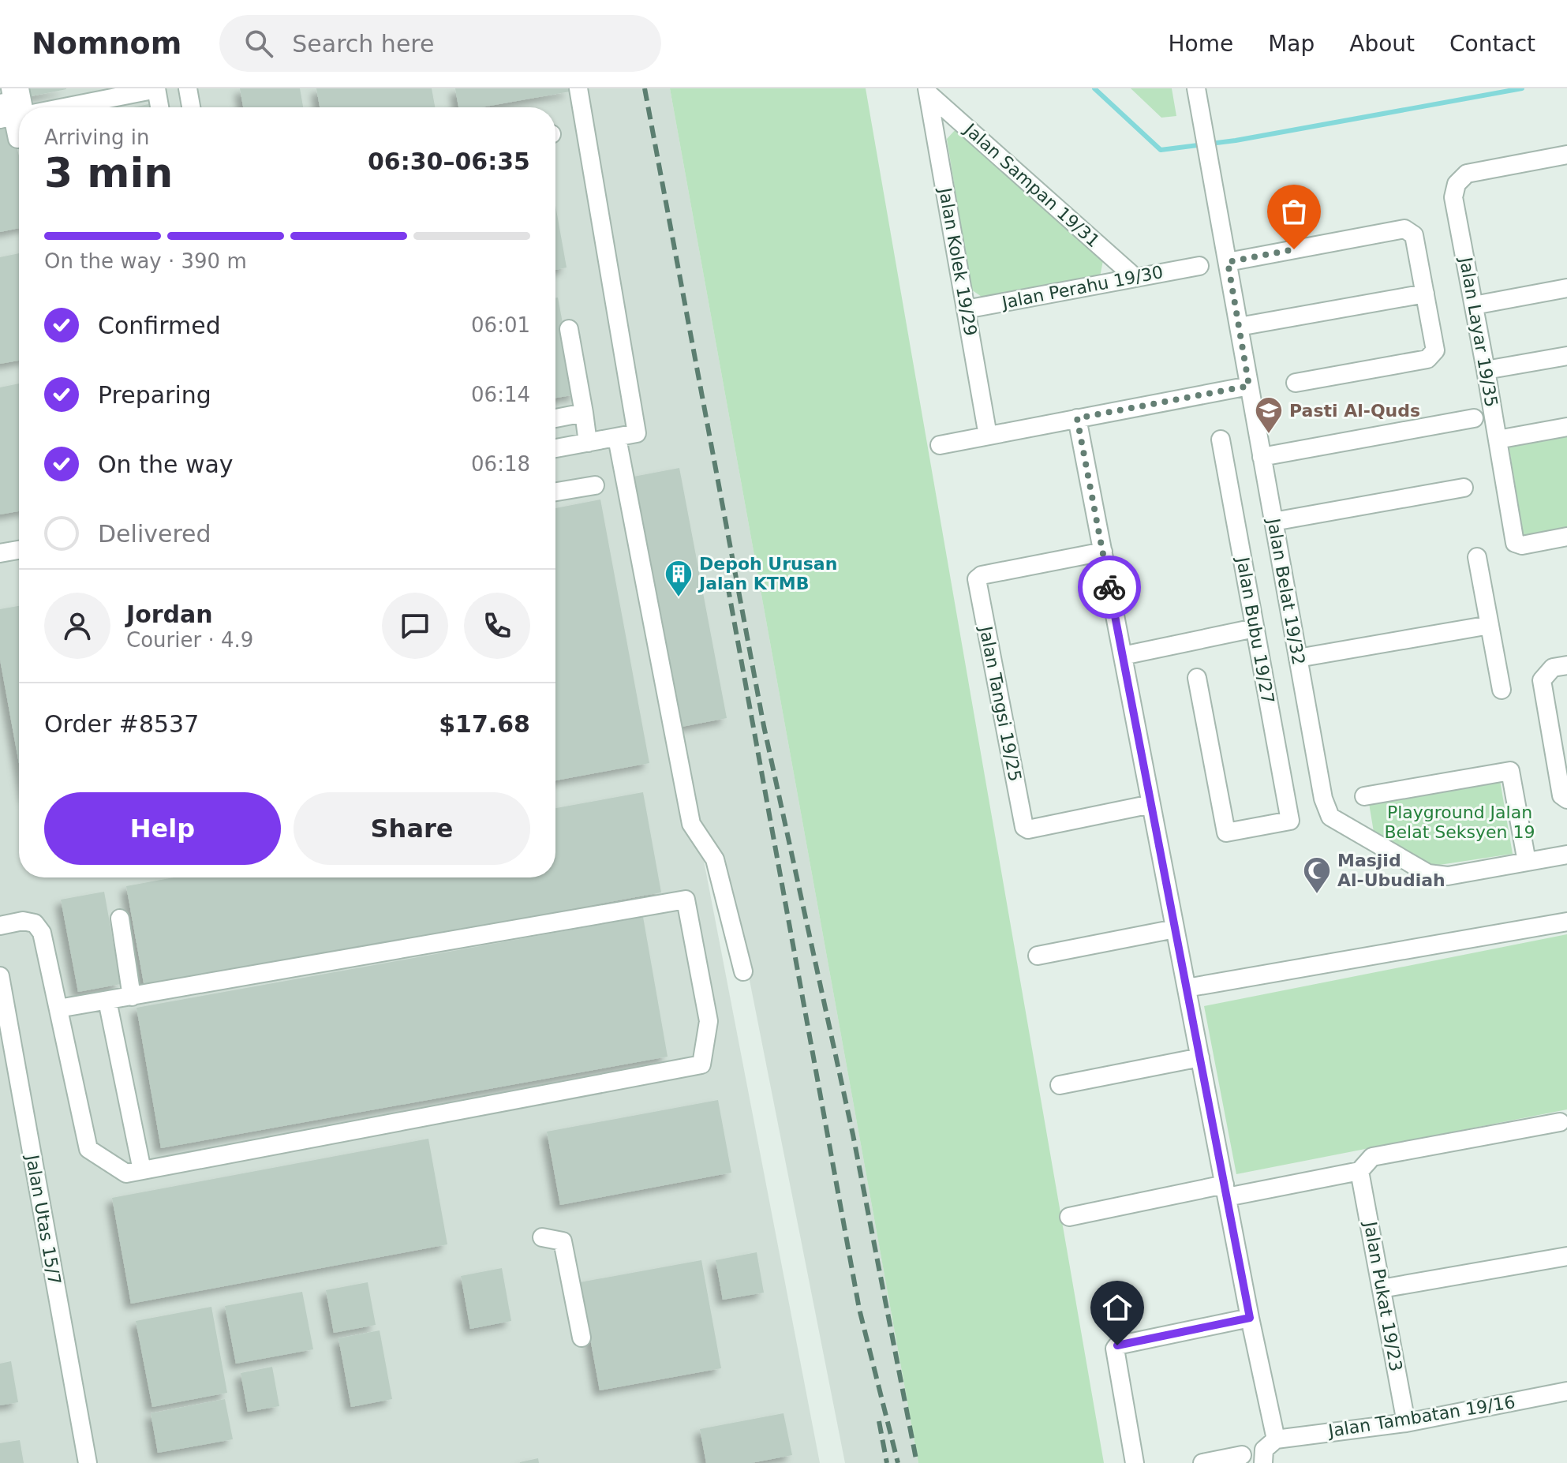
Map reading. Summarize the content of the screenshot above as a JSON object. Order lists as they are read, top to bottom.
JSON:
{
  "streets": {
    "street": [
      "Jalan Sampan 19/31",
      "Jalan Kolek 19/29",
      "Jalan Perahu 19/30",
      "Jalan Layar 19/35",
      "Jalan Belat 19/32",
      "Jalan Bubu 19/27",
      "Jalan Tangsi 19/25",
      "Jalan Utas 15/7",
      "Jalan Pukat 19/23",
      "Jalan Tambatan 19/16"
    ]
  },
  "crossings": [
    ["Jalan Sampan 19/31", "Jalan Kolek 19/29"],
    ["Jalan Sampan 19/31", "Jalan Perahu 19/30"],
    ["Jalan Kolek 19/29", "Jalan Perahu 19/30"],
    ["Jalan Pukat 19/23", "Jalan Tambatan 19/16"]
  ],
  "parks": ["Playground Jalan Belat Seksyen 19"],
  "places": {
    "school or university": ["Pasti Al-Quds"],
    "building": ["Depoh Urusan Jalan KTMB"],
    "mosque": ["Masjid Al-Ubudiah"]
  },
  "page": {
    "header": "Nomnom",
    "search": "Search here",
    "nav": [
      "Home",
      "Map",
      "About",
      "Contact"
    ],
    "heading": ["3 min", "Arriving in", "06:30–06:35"],
    "panel": [
      "Jordan",
      "Courier · 4.9",
      "Order #8537",
      "$17.68"
    ],
    "bar": "On the way · 390 m",
    "list": [
      ["Confirmed", "06:01"],
      ["Preparing", "06:14"],
      ["On the way", "06:18"],
      "Delivered"
    ],
    "buttons": ["Help", "Share"]
  }
}
